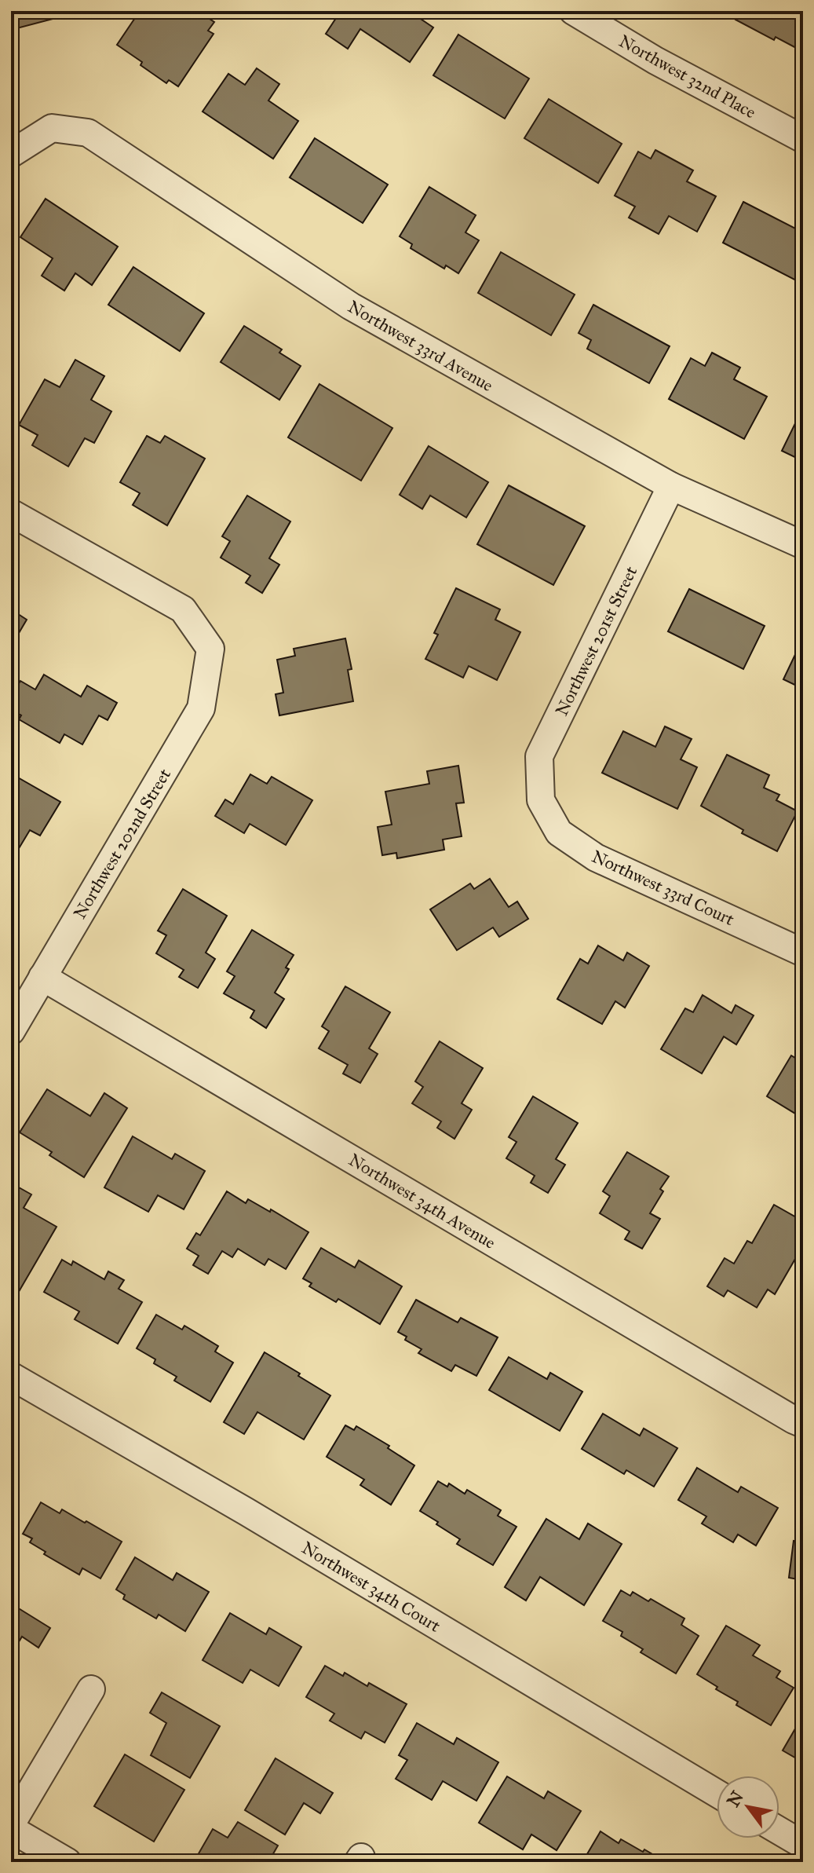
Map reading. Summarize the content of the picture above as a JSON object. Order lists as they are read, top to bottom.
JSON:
{
  "streets": {
    "street": [
      "Northwest 32nd Place",
      "Northwest 33rd Avenue",
      "Northwest 201st Street",
      "Northwest 202nd Street",
      "Northwest 33rd Court",
      "Northwest 34th Avenue",
      "Northwest 34th Court"
    ]
  },
  "crossings": [
    ["Northwest 33rd Avenue", "Northwest 201st Street"],
    ["Northwest 201st Street", "Northwest 33rd Court"],
    ["Northwest 202nd Street", "Northwest 34th Avenue"]
  ],
  "north": "top left"
}
